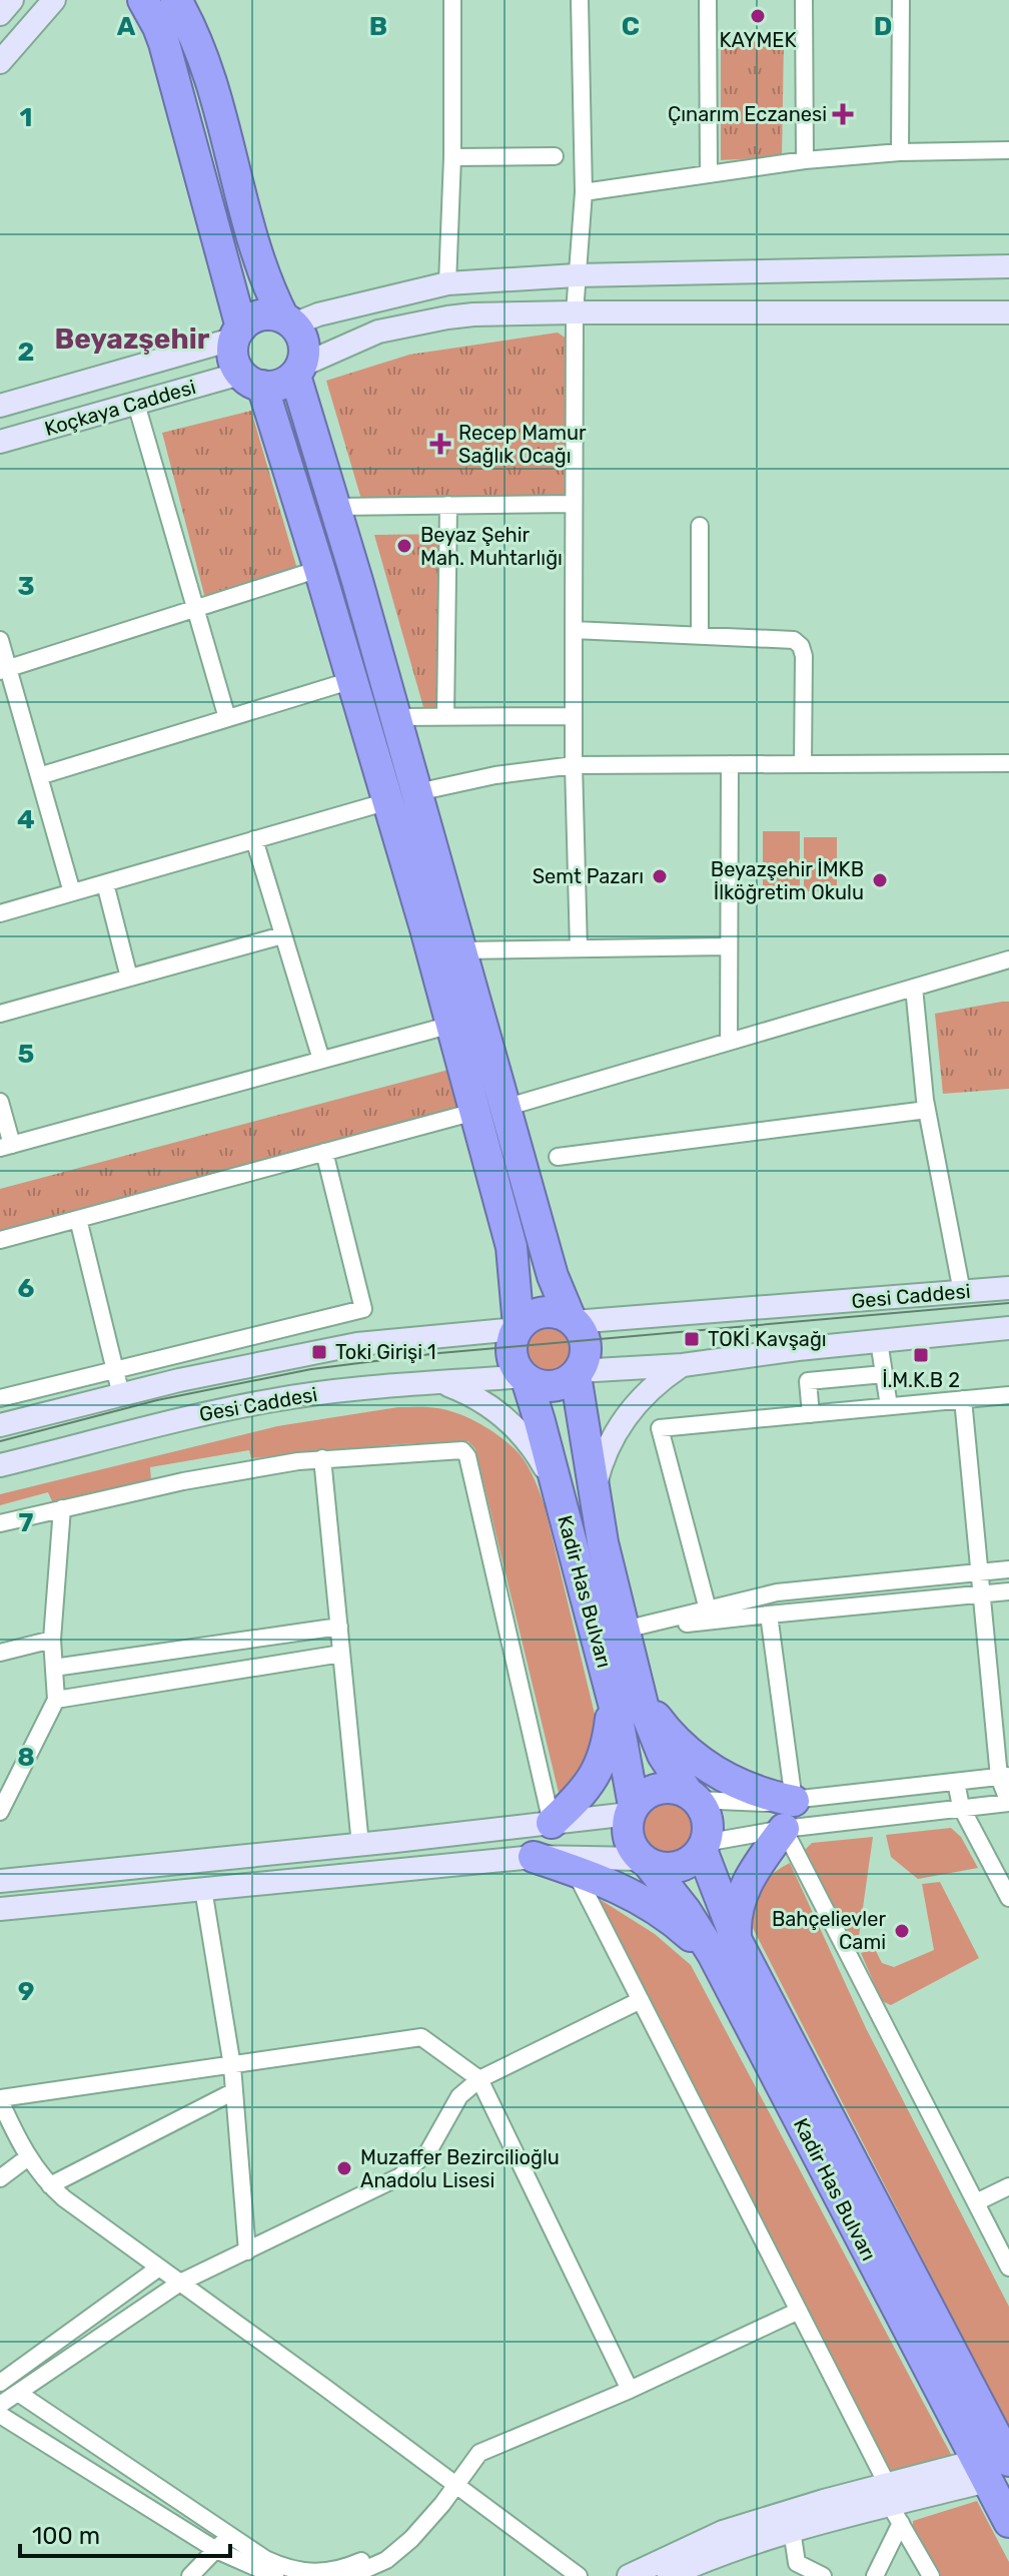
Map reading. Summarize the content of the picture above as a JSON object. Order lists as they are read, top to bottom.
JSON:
{
  "streets": {
    "highway": ["Kadir Has Bulvarı"],
    "main road": ["Koçkaya Caddesi", "Gesi Caddesi"]
  },
  "crossings": [
    ["Gesi Caddesi", "Kadir Has Bulvarı"]
  ],
  "districts": ["Beyazşehir"],
  "places": {
    "other": [
      "KAYMEK",
      "Beyaz Şehir Mah. Muhtarlığı",
      "Semt Pazarı",
      "Beyazşehir İMKB İlköğretim Okulu",
      "Bahçelievler Cami",
      "Muzaffer Bezircilioğlu Anadolu Lisesi"
    ],
    "health": ["Çınarım Eczanesi", "Recep Mamur Sağlık Ocağı"],
    "transit": ["TOKİ Kavşağı", "Toki Girişi 1", "İ.M.K.B 2"]
  },
  "scale_bar": "100 m",
  "grid": {
    "columns": [
      "A",
      "B",
      "C",
      "D"
    ],
    "rows": [
      "1",
      "2",
      "3",
      "4",
      "5",
      "6",
      "7",
      "8",
      "9"
    ]
  }
}
